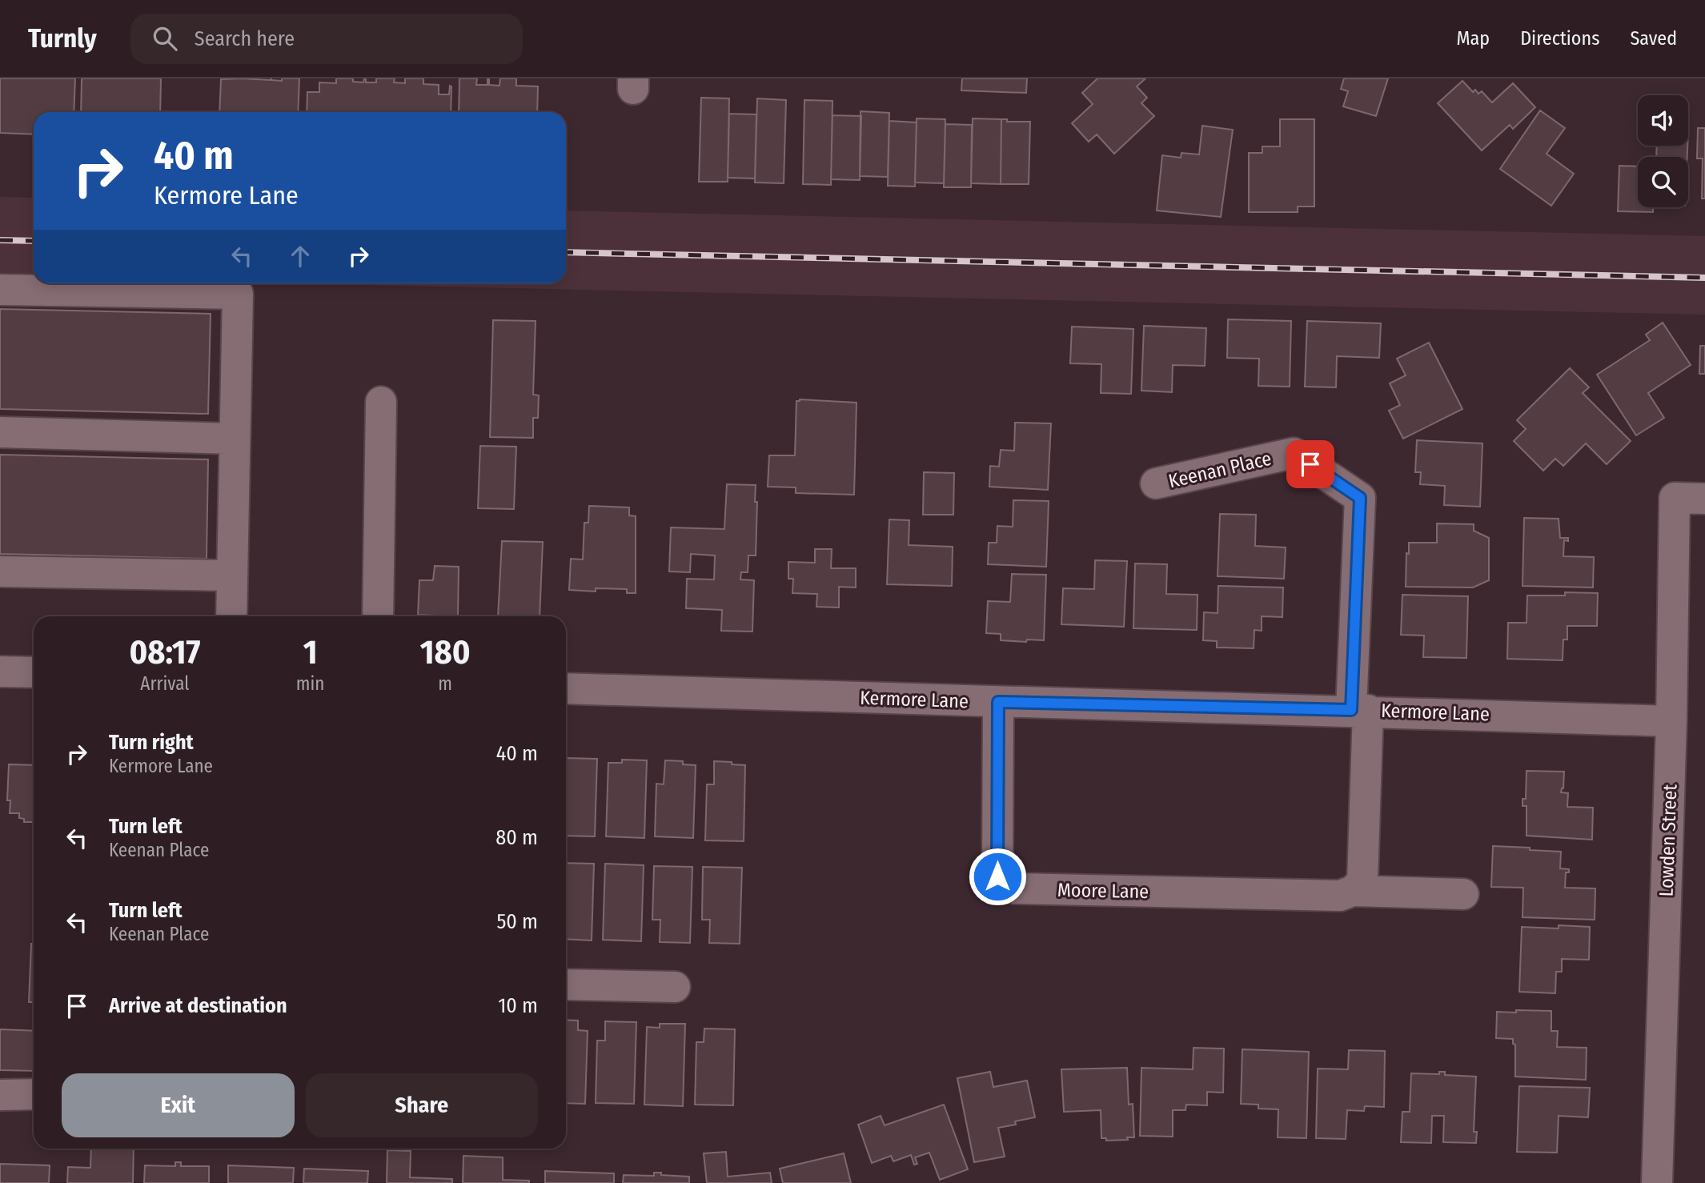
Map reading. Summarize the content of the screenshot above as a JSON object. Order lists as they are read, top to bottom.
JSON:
{
  "streets": {
    "street": [
      "Keenan Place",
      "Kermore Lane",
      "Lowden Street",
      "Moore Lane"
    ]
  },
  "crossings": [
    ["Keenan Place", "Kermore Lane"],
    ["Kermore Lane", "Lowden Street"],
    ["Kermore Lane", "Moore Lane"]
  ],
  "page": {
    "header": "Turnly",
    "search": "Search here",
    "nav": ["Map", "Directions", "Saved"],
    "turn": ["40 m", "Kermore Lane"],
    "eta": [
      "08:17",
      "Arrival",
      "1",
      "min",
      "180",
      "m"
    ],
    "list": [
      {
        "name": "Turn right",
        "note": "Kermore Lane",
        "value": "40 m"
      },
      {
        "name": "Turn left",
        "note": "Keenan Place",
        "value": "80 m"
      },
      {
        "name": "Turn left",
        "note": "Keenan Place",
        "value": "50 m"
      },
      {
        "name": "Arrive at destination",
        "value": "10 m"
      }
    ],
    "buttons": ["Exit", "Share"]
  }
}
